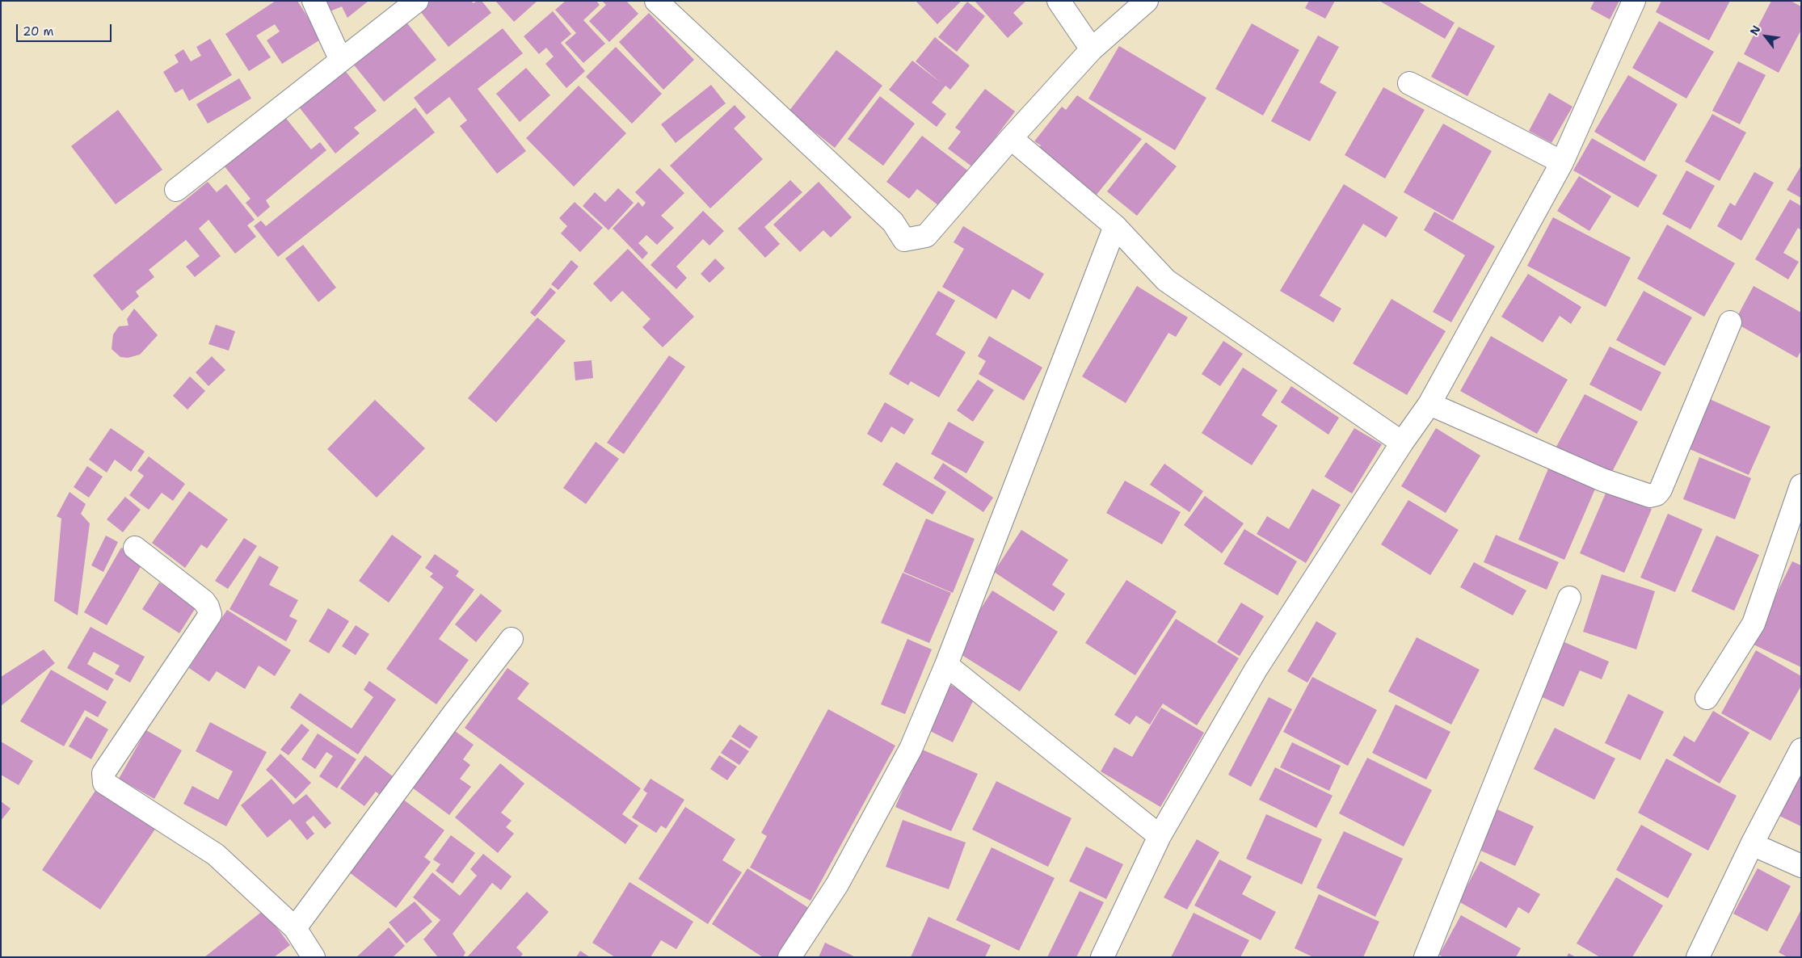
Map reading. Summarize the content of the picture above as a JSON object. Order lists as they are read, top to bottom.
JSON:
{
  "scale_bar": "20 m",
  "north": "top left"
}
